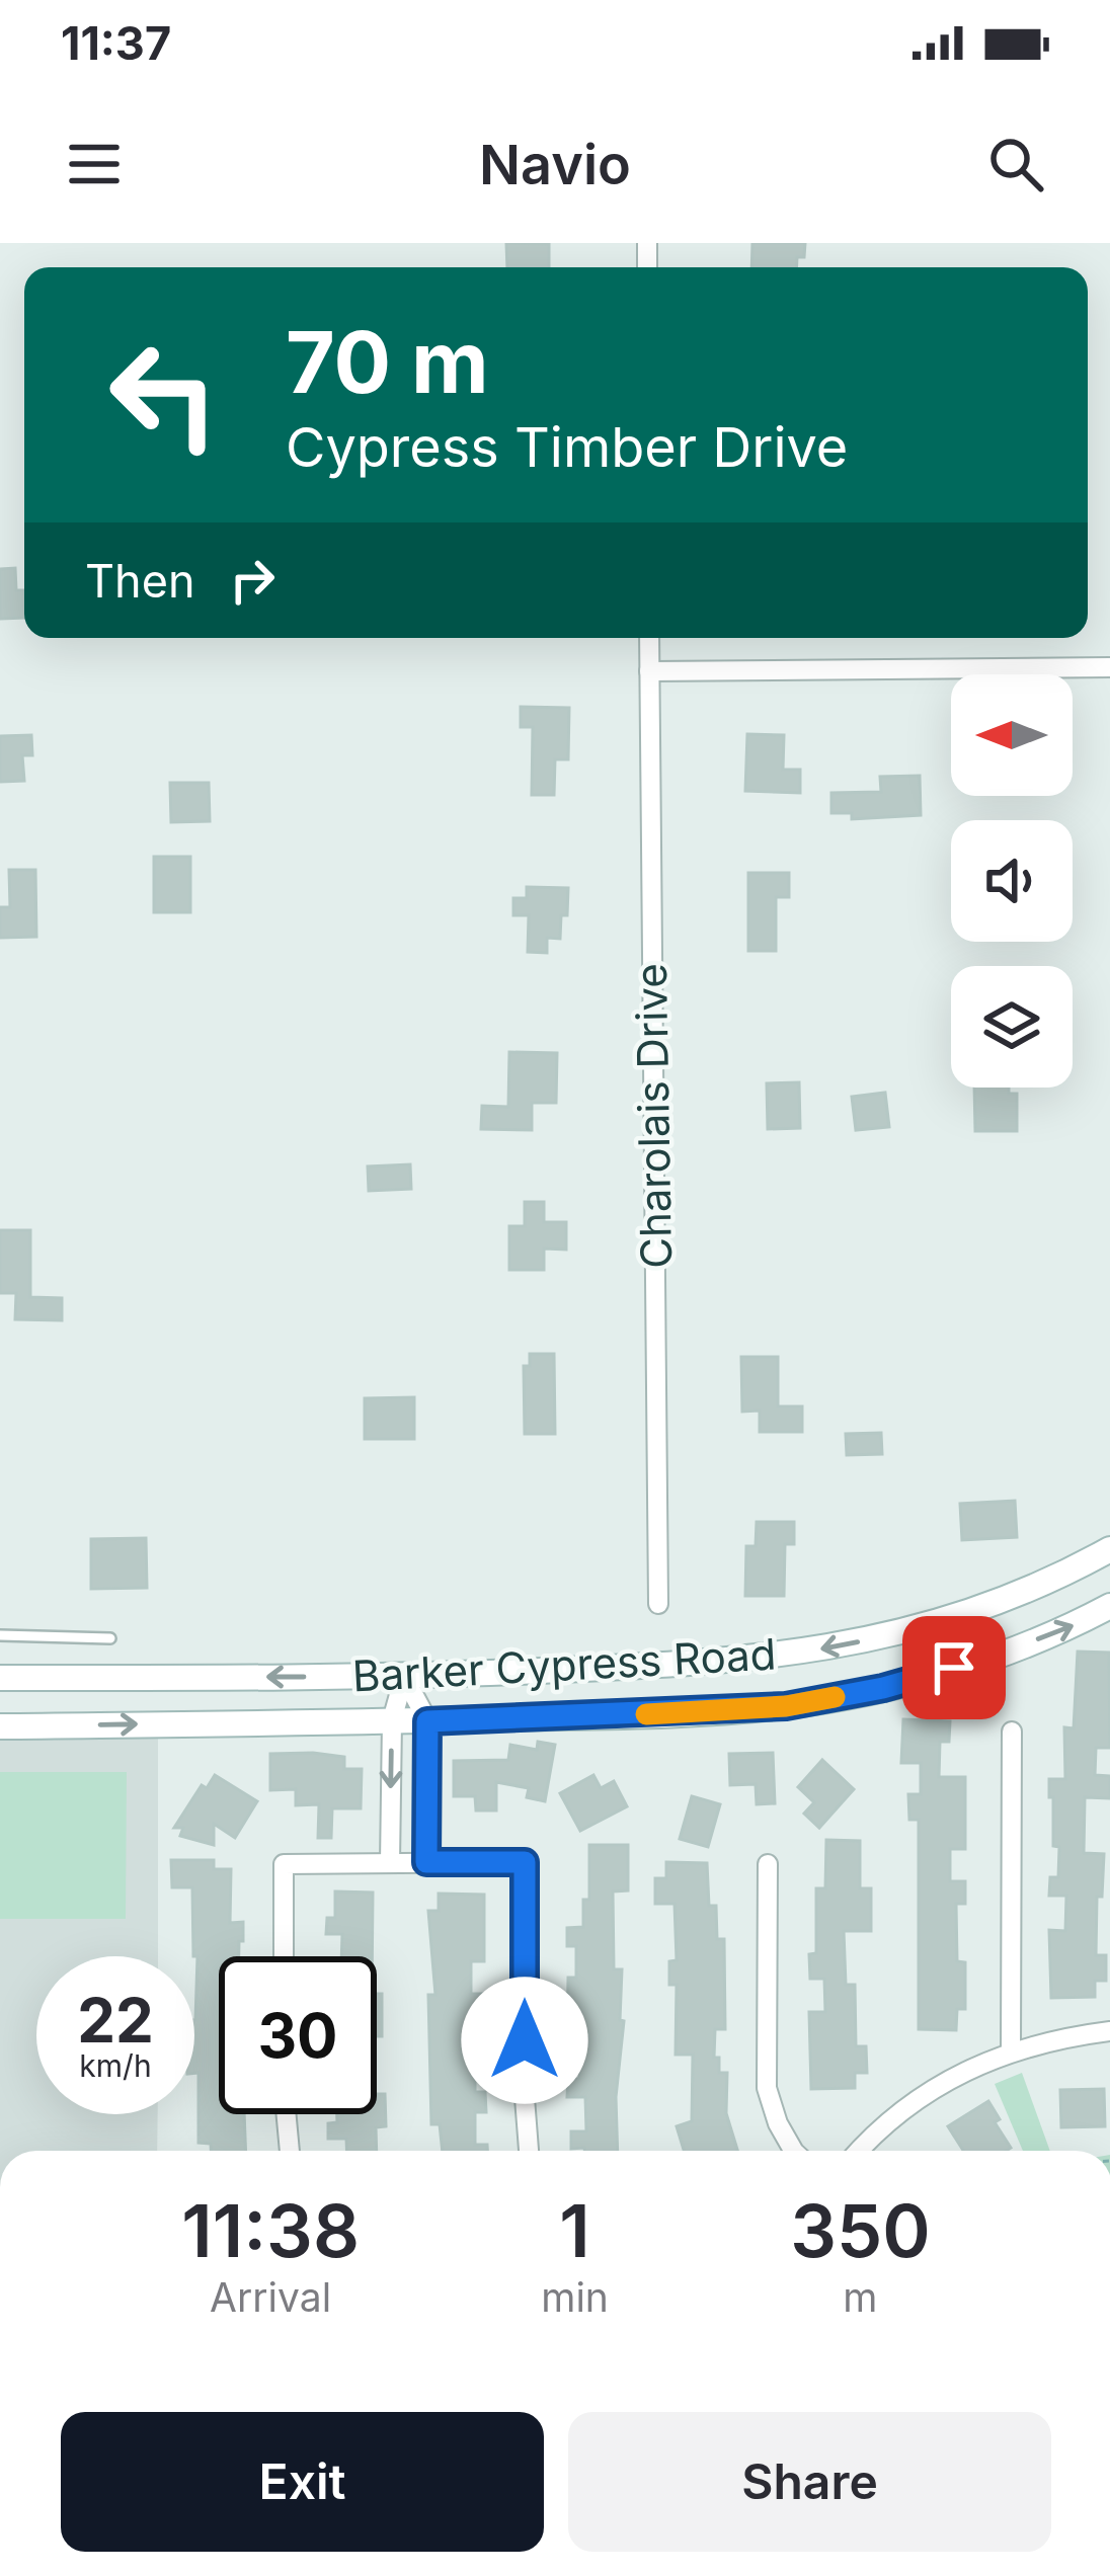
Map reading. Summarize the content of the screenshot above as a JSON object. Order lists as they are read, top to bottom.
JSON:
{
  "streets": {
    "main road": ["Barker Cypress Road"],
    "street": ["Charolais Drive"]
  },
  "north": "left",
  "page": {
    "status": "11:37",
    "header": "Navio",
    "turn": ["70 m", "Cypress Timber Drive"],
    "then": "Then",
    "speed": "22 km/h",
    "limit": "30",
    "eta": [
      "11:38",
      "Arrival",
      "1",
      "min",
      "350",
      "m"
    ],
    "buttons": ["Exit", "Share"]
  }
}
